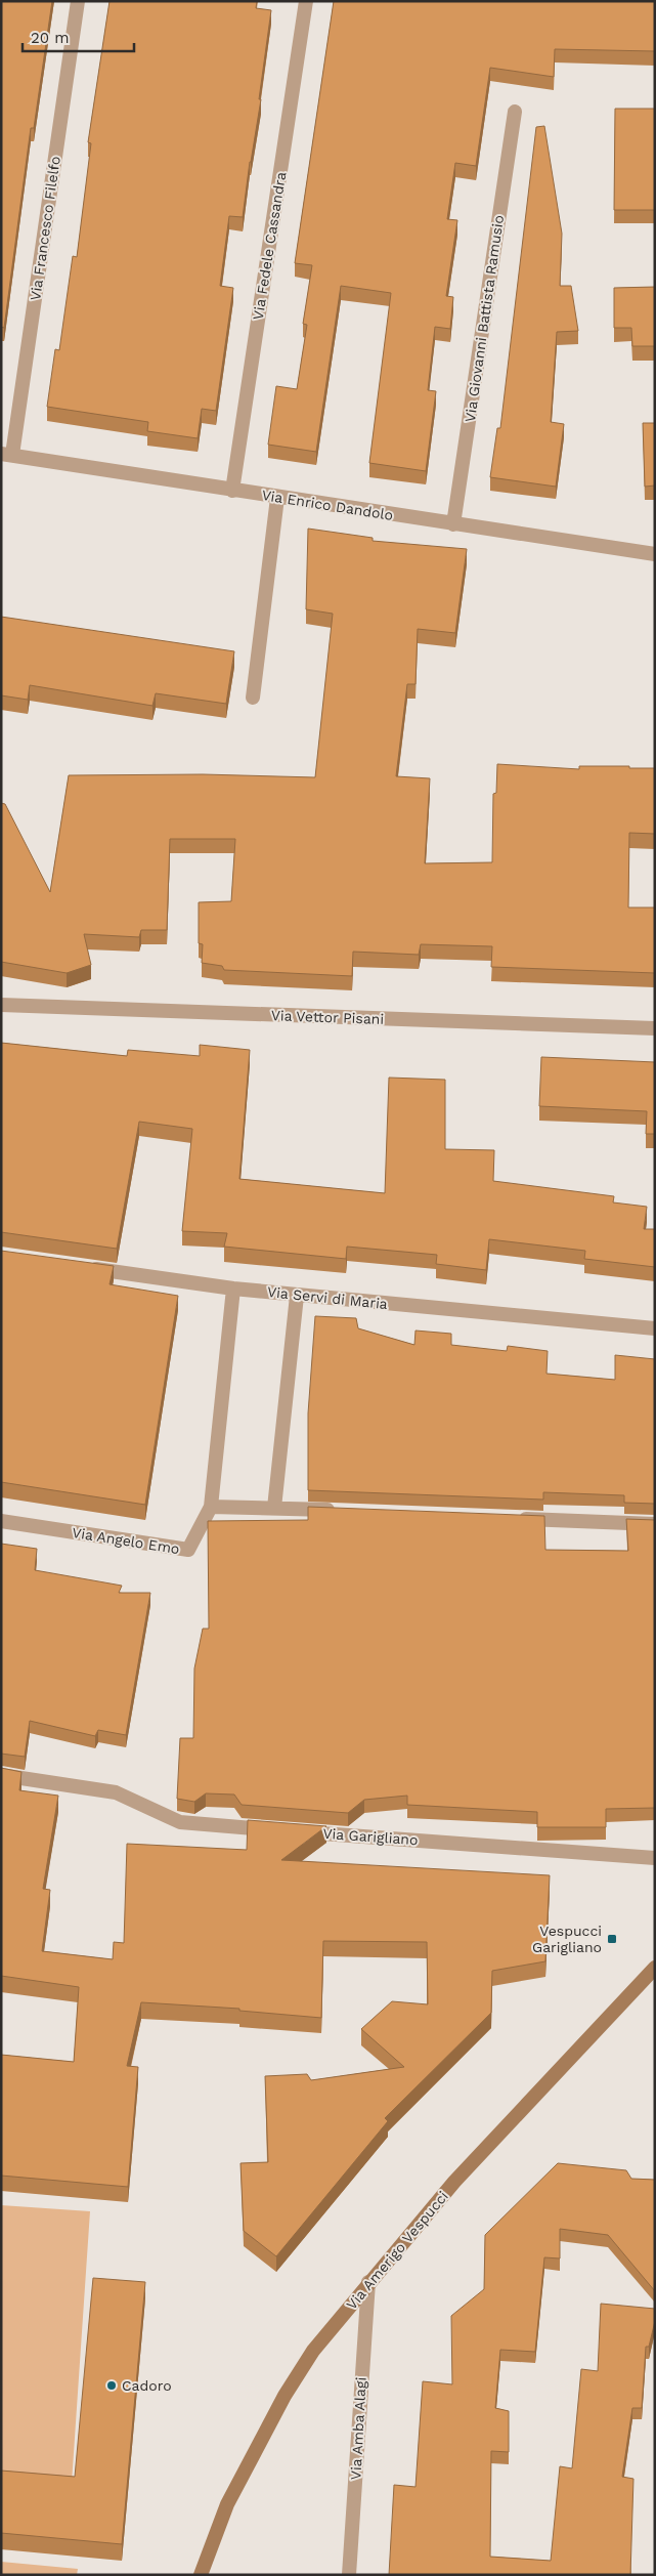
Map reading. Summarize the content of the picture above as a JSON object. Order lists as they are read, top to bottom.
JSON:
{
  "streets": {
    "main road": ["Via Amerigo Vespucci"],
    "street": [
      "Via Francesco Filelfo",
      "Via Fedele Cassandra",
      "Via Giovanni Battista Ramusio",
      "Via Enrico Dandolo",
      "Via Vettor Pisani",
      "Via Servi di Maria",
      "Via Angelo Emo",
      "Via Garigliano",
      "Via Amba Alagi"
    ]
  },
  "crossings": [
    ["Via Francesco Filelfo", "Via Enrico Dandolo"],
    ["Via Fedele Cassandra", "Via Enrico Dandolo"],
    ["Via Giovanni Battista Ramusio", "Via Enrico Dandolo"],
    ["Via Amerigo Vespucci", "Via Amba Alagi"]
  ],
  "places": {
    "transit": ["Vespucci Garigliano"],
    "other": ["Cadoro"]
  },
  "scale_bar": "20 m"
}
